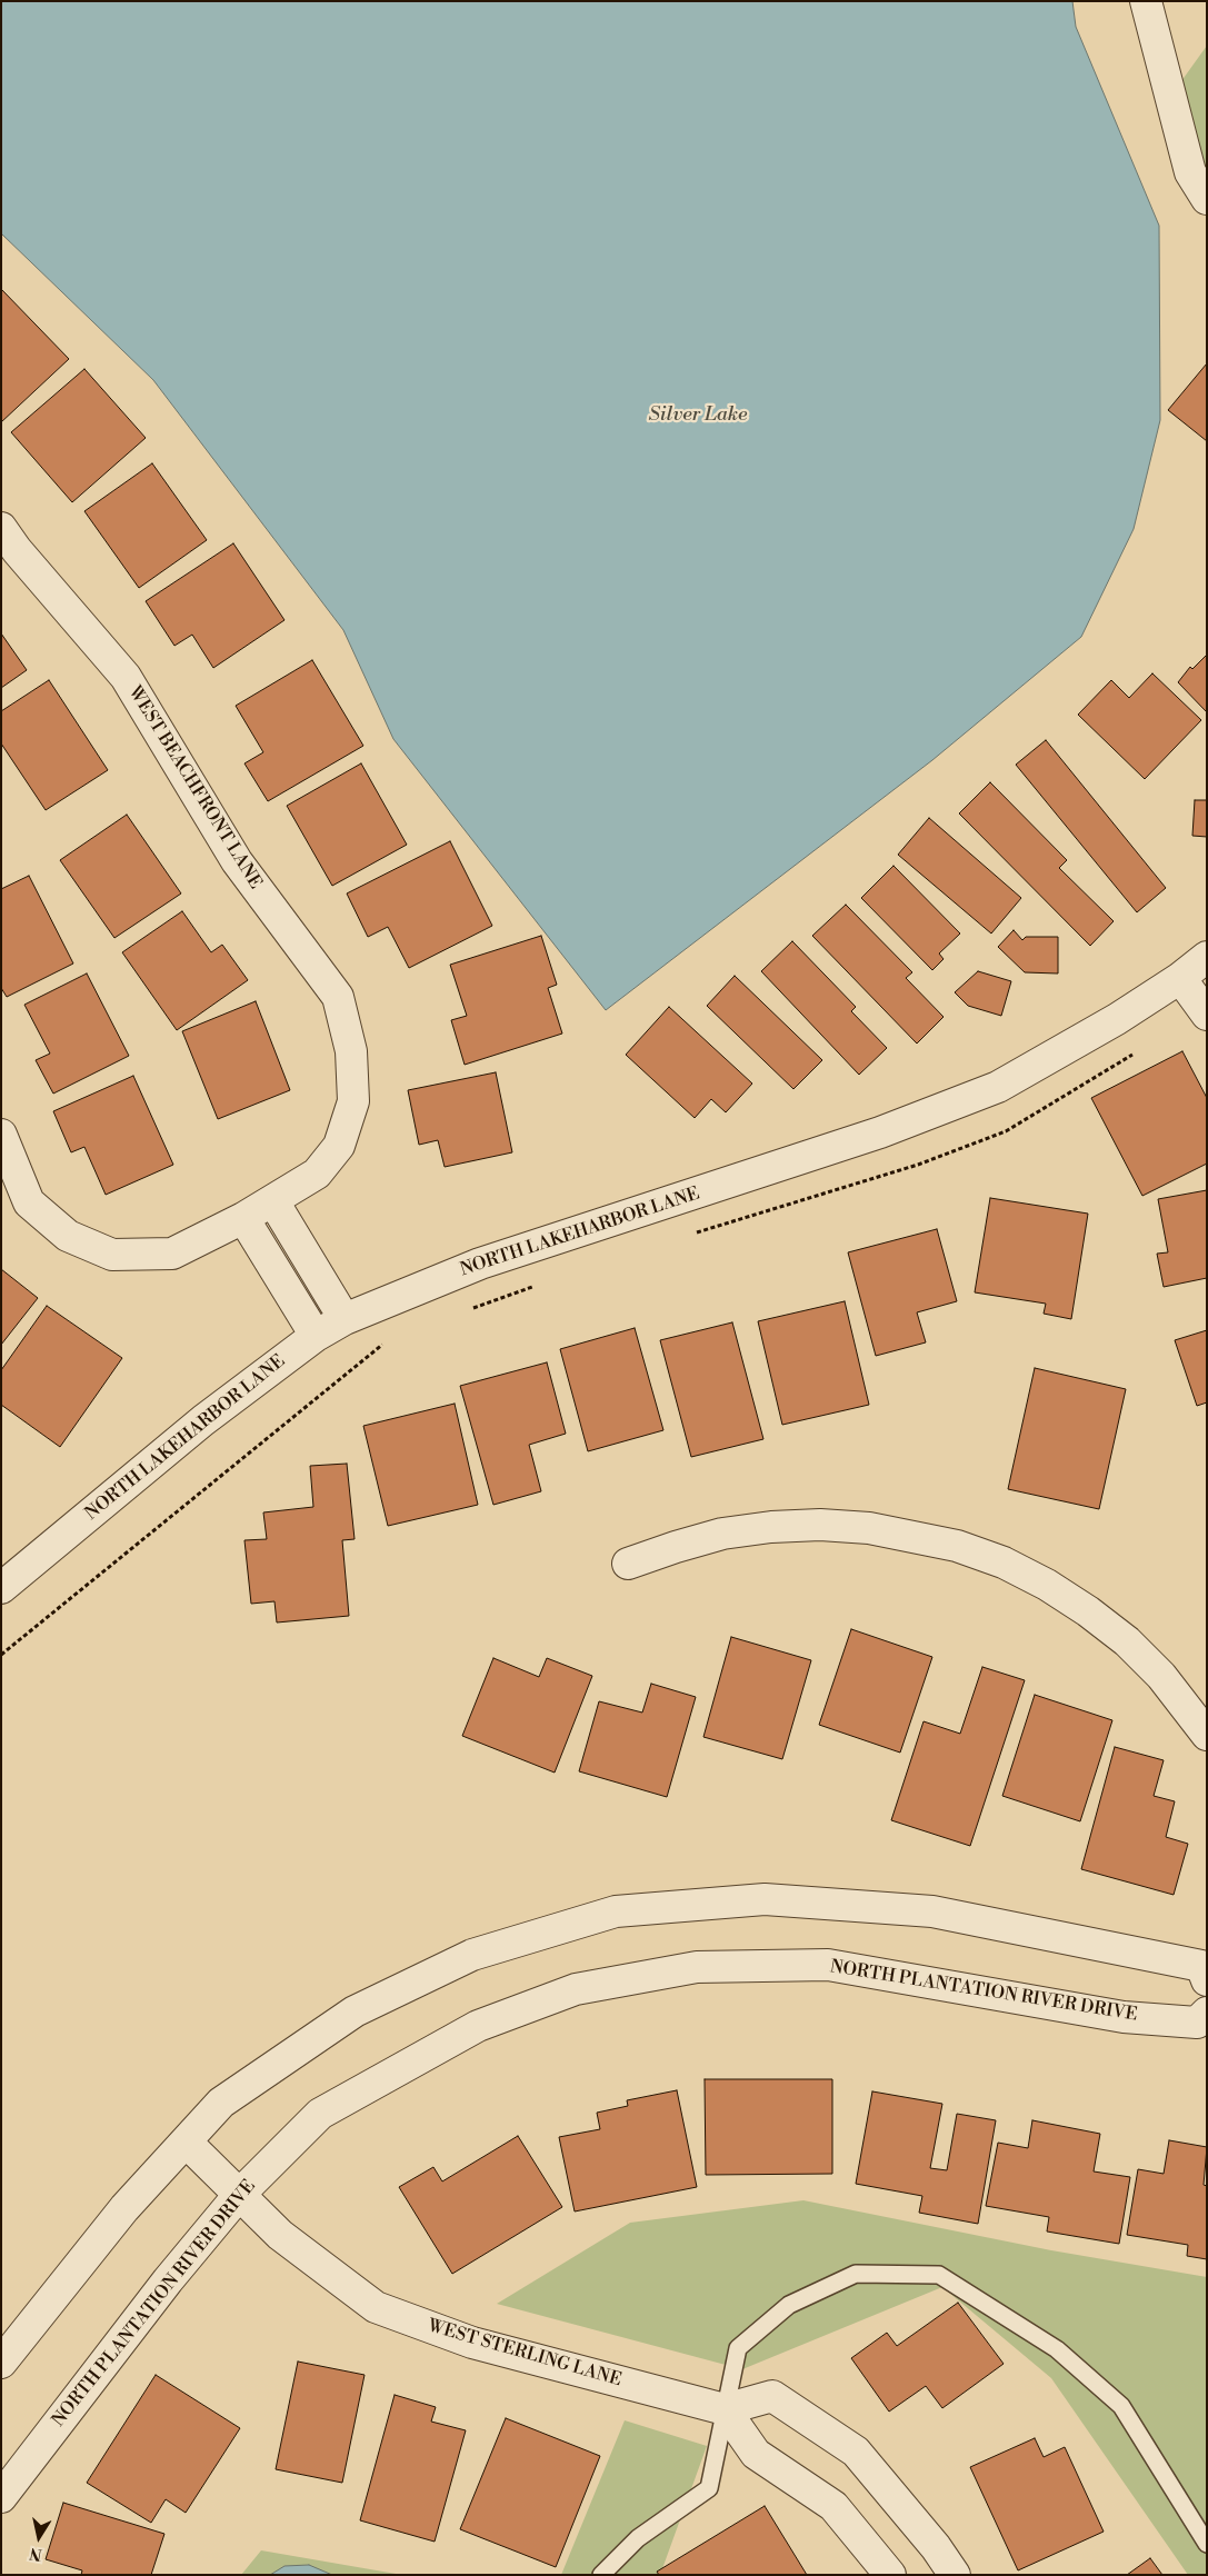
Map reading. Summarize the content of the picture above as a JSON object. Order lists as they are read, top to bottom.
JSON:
{
  "streets": {
    "street": [
      "WEST BEACHFRONT LANE",
      "NORTH LAKEHARBOR LANE",
      "NORTH PLANTATION RIVER DRIVE",
      "WEST STERLING LANE"
    ]
  },
  "crossings": [
    ["NORTH PLANTATION RIVER DRIVE", "WEST STERLING LANE"]
  ],
  "water": ["Silver Lake"],
  "north": "bottom"
}
